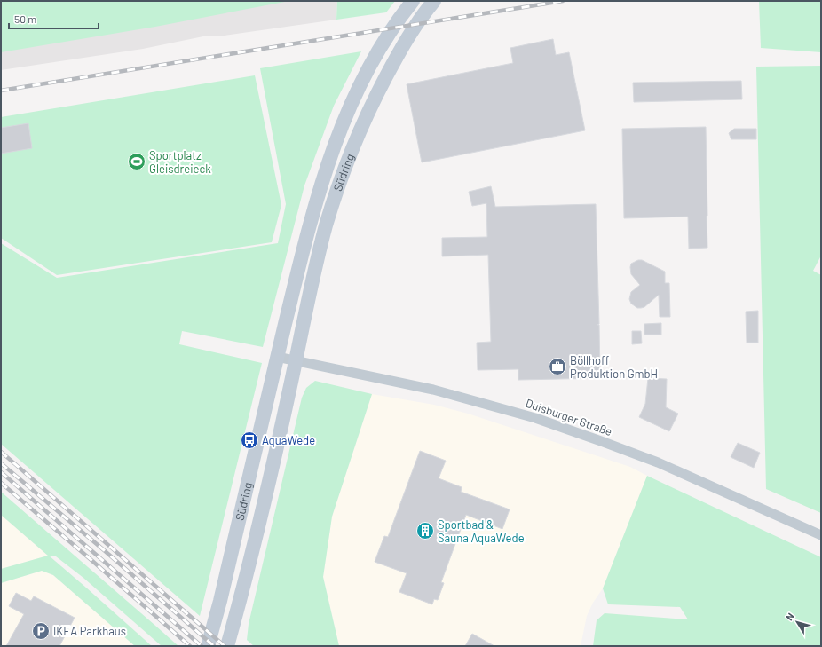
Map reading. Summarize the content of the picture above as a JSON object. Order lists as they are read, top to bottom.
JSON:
{
  "streets": {
    "main road": ["Südring"],
    "street": ["Duisburger Straße"]
  },
  "crossings": [
    ["Südring", "Duisburger Straße"]
  ],
  "places": {
    "sports": ["Sportplatz Gleisdreieck"],
    "office": ["Böllhoff Produktion GmbH"],
    "bus stop": ["AquaWede"],
    "building": ["Sportbad & Sauna AquaWede"],
    "parking": ["IKEA Parkhaus"]
  },
  "scale_bar": "50 m",
  "north": "top left"
}
